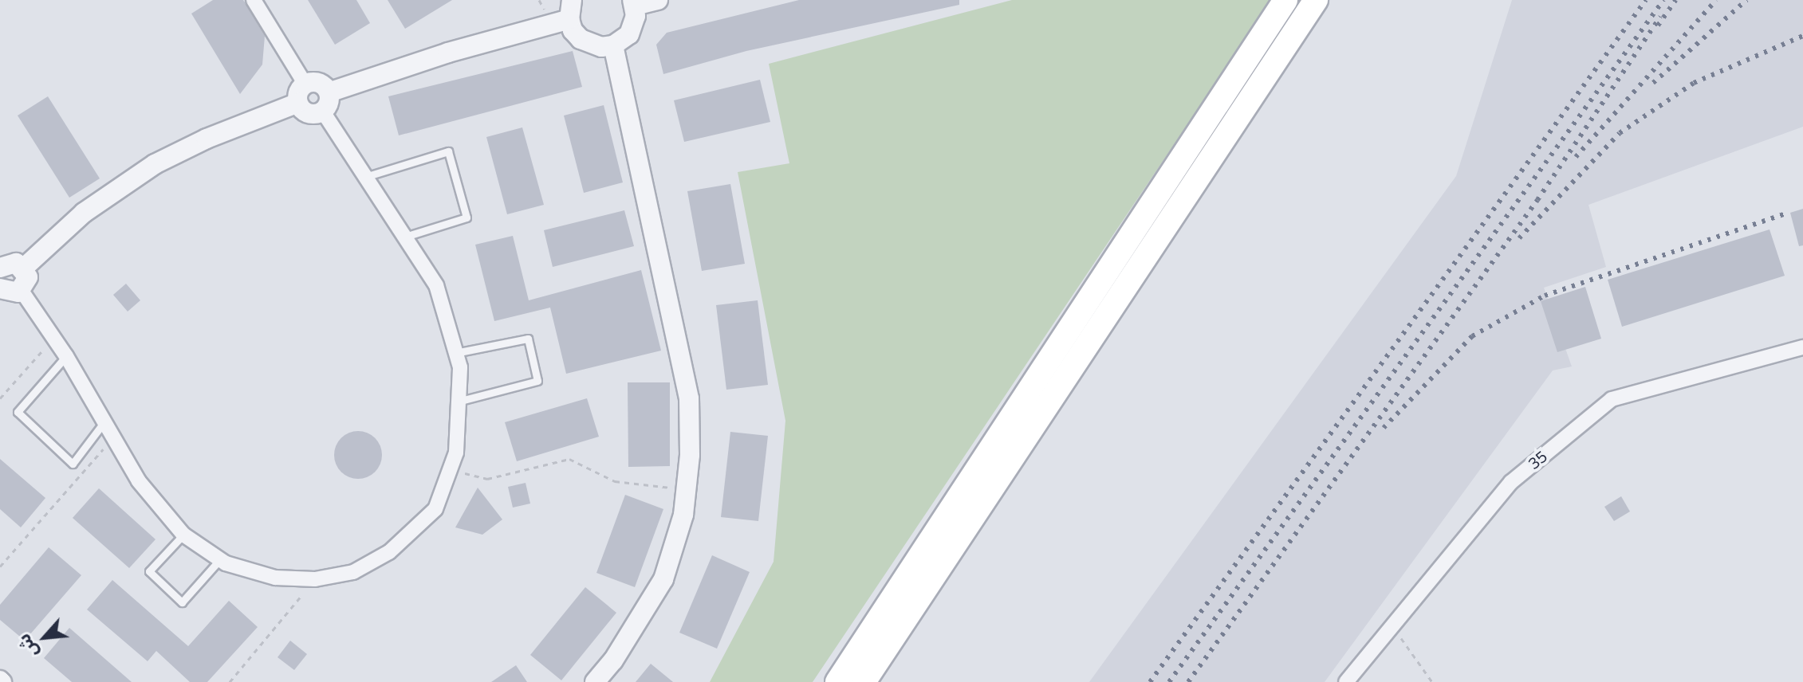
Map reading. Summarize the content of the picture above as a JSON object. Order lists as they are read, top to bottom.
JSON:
{
  "streets": {
    "street": ["35"]
  },
  "north": "bottom left"
}
